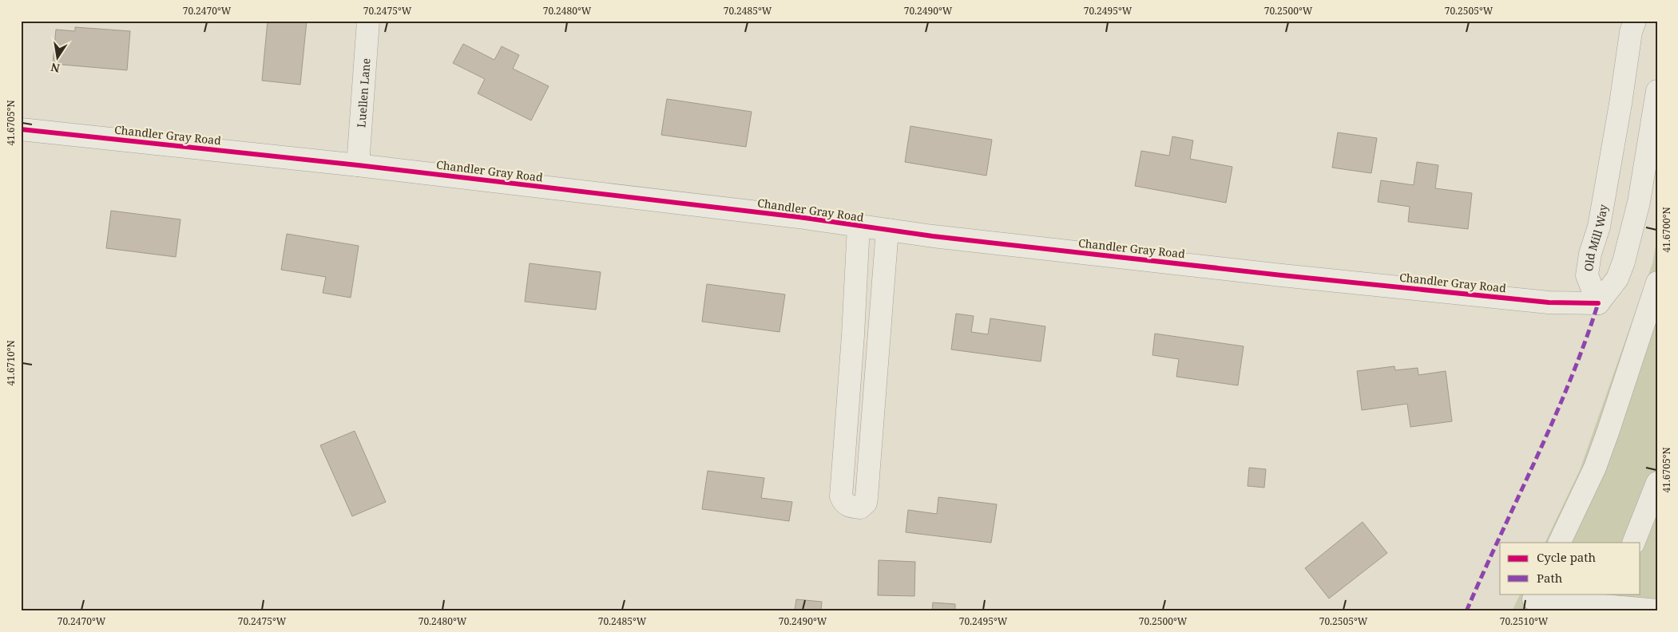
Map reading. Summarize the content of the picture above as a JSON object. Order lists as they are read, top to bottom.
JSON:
{
  "streets": {
    "street": ["Luellen Lane", "Chandler Gray Road", "Old Mill Way"]
  },
  "crossings": [
    ["Luellen Lane", "Chandler Gray Road"],
    ["Chandler Gray Road", "Old Mill Way"]
  ],
  "legend": ["Cycle path", "Path"],
  "north": "bottom",
  "coordinates": [
    "70.2470°W",
    "70.2475°W",
    "70.2480°W",
    "70.2485°W",
    "70.2490°W",
    "70.2495°W",
    "70.2500°W",
    "70.2505°W",
    "41.6705°N",
    "41.6700°N",
    "41.6710°N",
    "70.2510°W"
  ]
}
